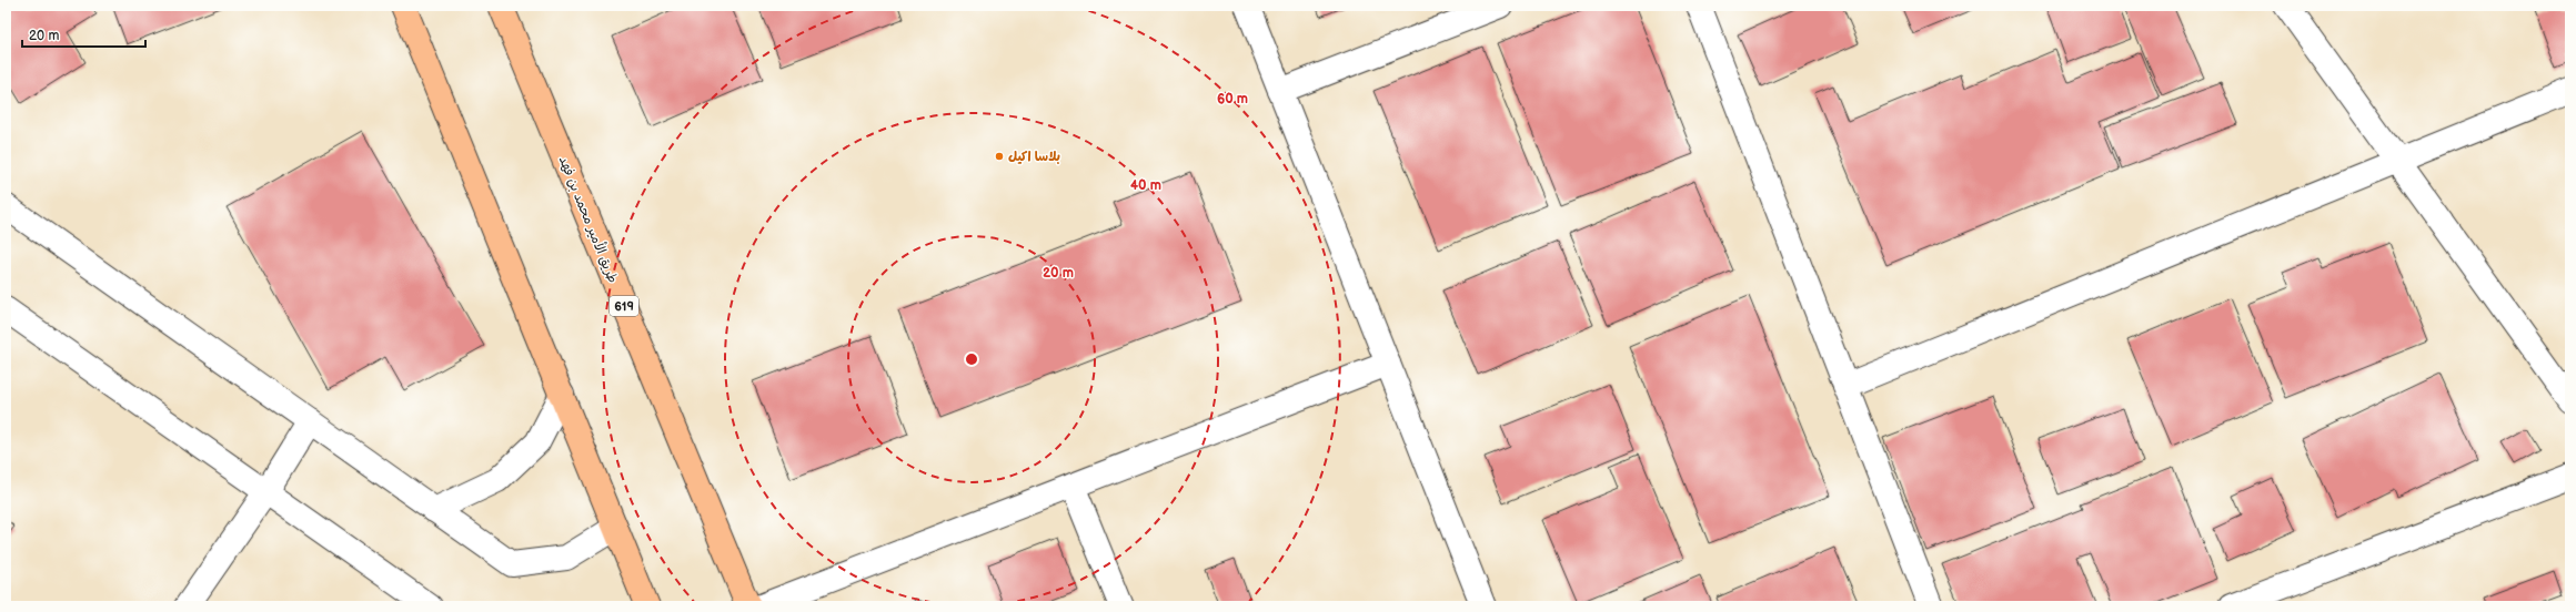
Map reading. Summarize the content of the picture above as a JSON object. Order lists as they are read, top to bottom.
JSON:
{
  "streets": {
    "highway": ["طريق الأمير محمد بن فهد", "619"]
  },
  "places": ["بلاسا اكيل"],
  "scale_bar": "20 m",
  "rings": ["60 m", "40 m", "20 m"]
}
